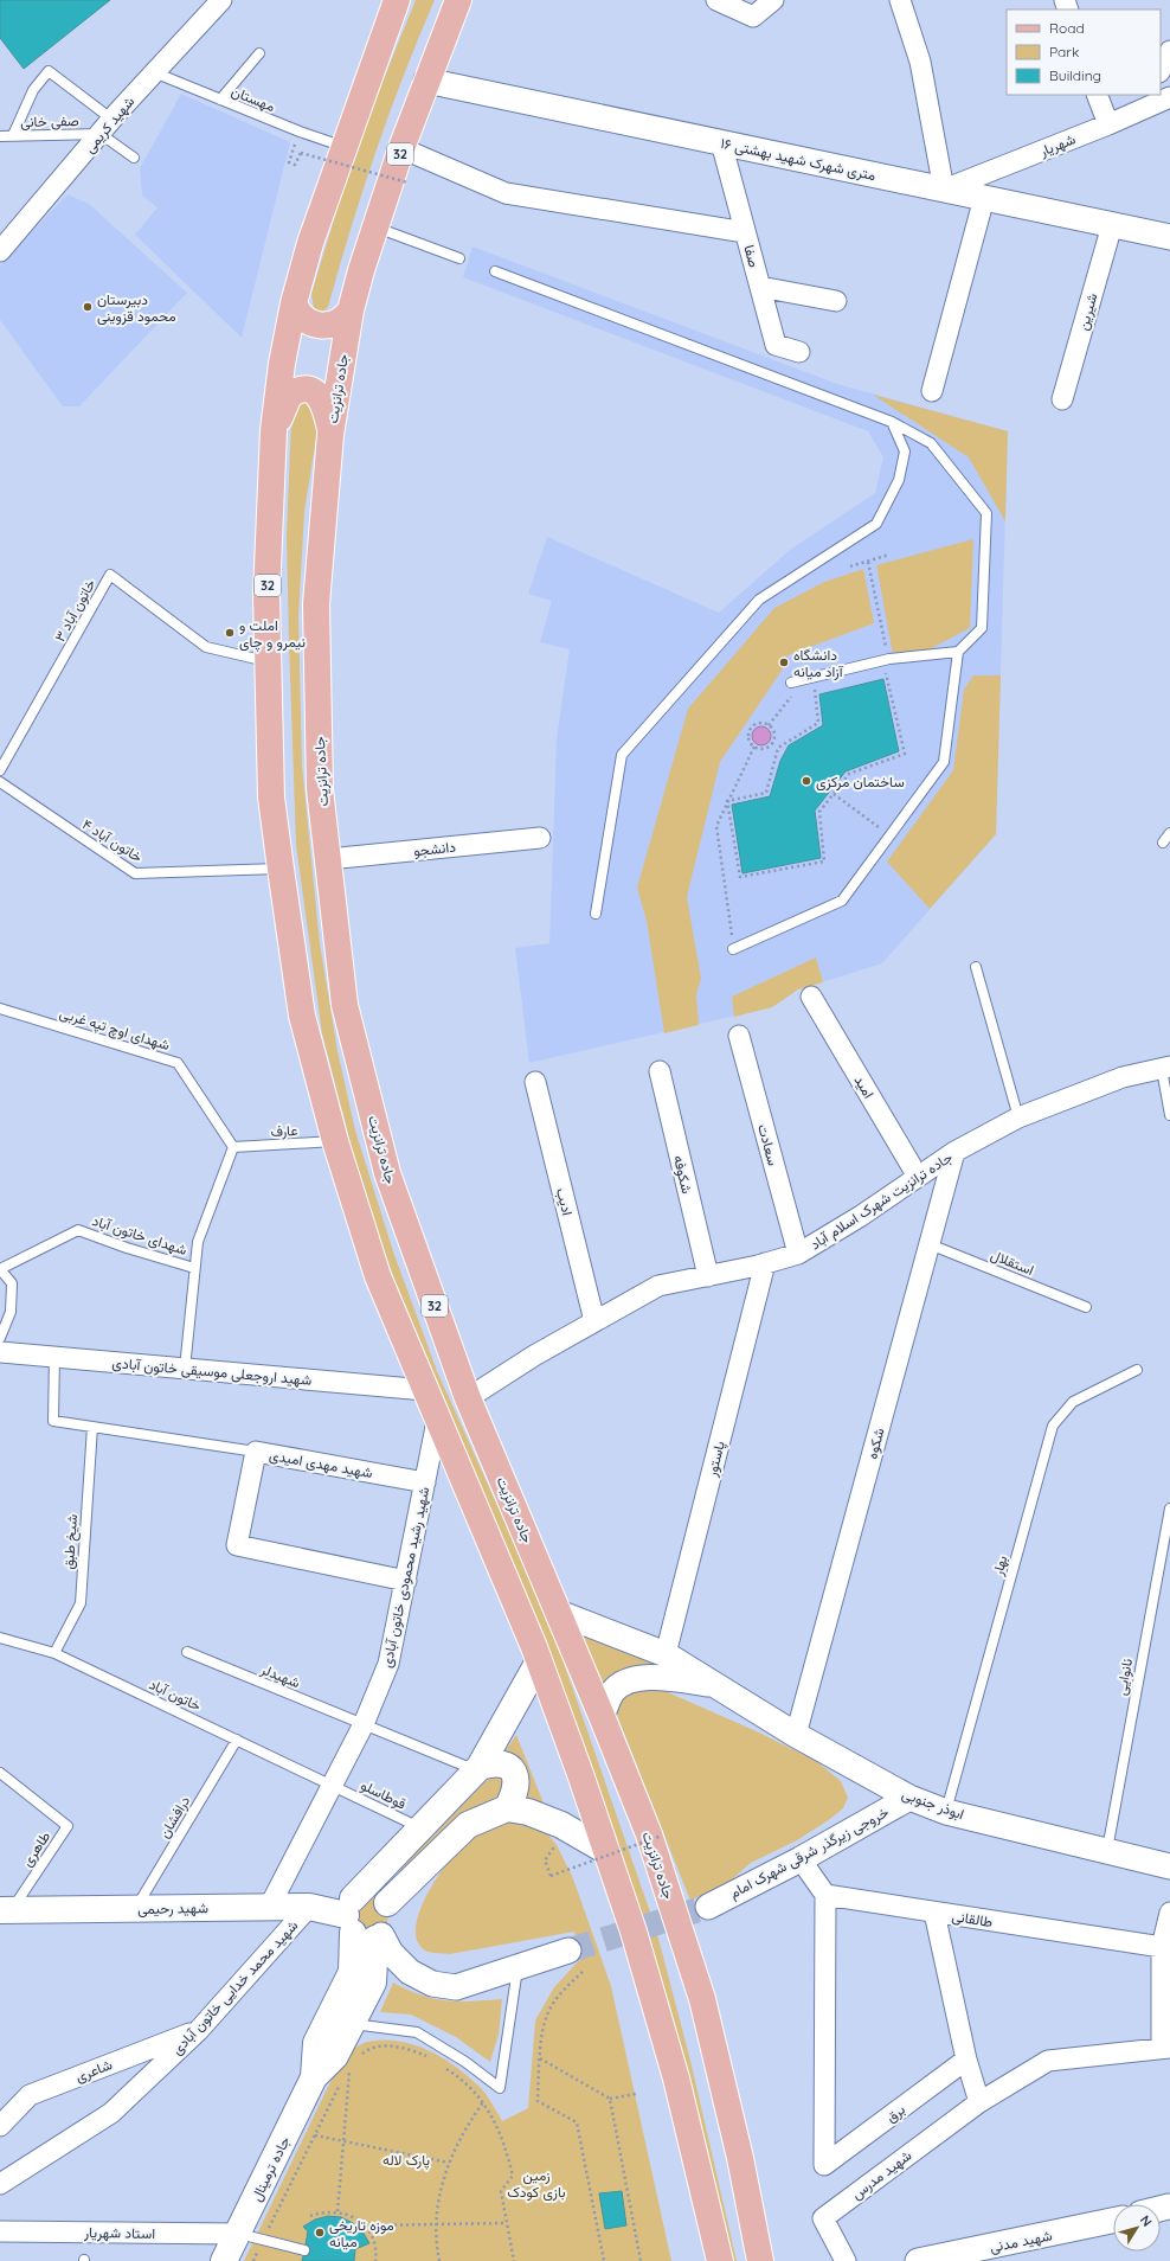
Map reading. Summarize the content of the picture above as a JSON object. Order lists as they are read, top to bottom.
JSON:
{
  "streets": {
    "main road": [
      "32",
      "جاده ترانزیت",
      "شهید رحیمی",
      "جاده ترمینال"
    ],
    "street": [
      "شهید کریمی",
      "شهریار",
      "۱۶ متری شهرک شهيد بهشتی",
      "صفا",
      "شیرین",
      "دانشجو",
      "امید",
      "سعادت",
      "شکوفه",
      "جاده ترانزیت شهرک اسلام آباد",
      "ادیب",
      "شهید اروجعلی موسیقی خاتون آبادی",
      "شکوه",
      "پاستور",
      "شهید مهدی امیدی",
      "شهید رشید محمودی خاتون آبادی",
      "ابوذر جنوبی",
      "خروجی زیرگذر شرقی شهرک امام",
      "طالقانی",
      "شهید محمد خدایی خاتون آبادی",
      "شاعری",
      "برق",
      "شهید مدرس",
      "استاد شهریار",
      "شهید مدنی"
    ],
    "lane": [
      "مهستان",
      "صفی خانی",
      "خاتون آباد ۳",
      "خاتون آباد ۴",
      "شهدای اوچ تپه غربی",
      "عارف",
      "شهدای خاتون آباد",
      "استقلال",
      "شیخ طبق",
      "بهار",
      "شهیدلر",
      "نانوایی",
      "خاتون آباد",
      "قوطاسلو",
      "درافشان",
      "طاهری"
    ]
  },
  "crossings": [
    ["مهستان", "شهید کریمی"],
    ["مهستان", "32"],
    ["صفی خانی", "شهید کریمی"],
    ["شهریار", "۱۶ متری شهرک شهيد بهشتی"],
    ["32", "خاتون آباد ۳"],
    ["32", "خاتون آباد ۴"],
    ["32", "عارف"],
    ["32", "شهید اروجعلی موسیقی خاتون آبادی"],
    ["32", "شهید رشید محمودی خاتون آبادی"],
    ["۱۶ متری شهرک شهيد بهشتی", "صفا"],
    ["۱۶ متری شهرک شهيد بهشتی", "شیرین"],
    ["۱۶ متری شهرک شهيد بهشتی", "جاده ترانزیت"],
    ["جاده ترانزیت", "دانشجو"],
    ["جاده ترانزیت", "جاده ترانزیت شهرک اسلام آباد"],
    ["جاده ترانزیت", "ابوذر جنوبی"],
    ["شهدای اوچ تپه غربی", "عارف"],
    ["امید", "جاده ترانزیت شهرک اسلام آباد"],
    ["سعادت", "جاده ترانزیت شهرک اسلام آباد"],
    ["شکوفه", "جاده ترانزیت شهرک اسلام آباد"],
    ["جاده ترانزیت شهرک اسلام آباد", "ادیب"],
    ["جاده ترانزیت شهرک اسلام آباد", "شکوه"],
    ["جاده ترانزیت شهرک اسلام آباد", "پاستور"],
    ["استقلال", "شکوه"],
    ["شکوه", "ابوذر جنوبی"],
    ["پاستور", "ابوذر جنوبی"],
    ["شهید مهدی امیدی", "شهید رشید محمودی خاتون آبادی"],
    ["شیخ طبق", "خاتون آباد"],
    ["بهار", "ابوذر جنوبی"],
    ["شهید رشید محمودی خاتون آبادی", "شهیدلر"],
    ["شهید رشید محمودی خاتون آبادی", "خاتون آباد"],
    ["شهید رشید محمودی خاتون آبادی", "قوطاسلو"],
    ["شهید رشید محمودی خاتون آبادی", "شهید رحیمی"],
    ["نانوایی", "ابوذر جنوبی"],
    ["خاتون آباد", "قوطاسلو"],
    ["خاتون آباد", "درافشان"],
    ["ابوذر جنوبی", "خروجی زیرگذر شرقی شهرک امام"],
    ["درافشان", "شهید رحیمی"],
    ["طاهری", "شهید رحیمی"],
    ["شهید رحیمی", "شهید محمد خدایی خاتون آبادی"],
    ["طالقانی", "برق"],
    ["شهید محمد خدایی خاتون آبادی", "شاعری"],
    ["جاده ترمینال", "استاد شهریار"]
  ],
  "parks": ["پارک لاله", "زمین بازی کودک"],
  "places": [
    "دبیرستان محمود قزوینی",
    "املت و نیمرو و چای",
    "دانشگاه آزاد میانه",
    "ساختمان مرکزی",
    "موزه تاریخی میانه"
  ],
  "legend": ["Road", "Park", "Building"],
  "north": "top right"
}
